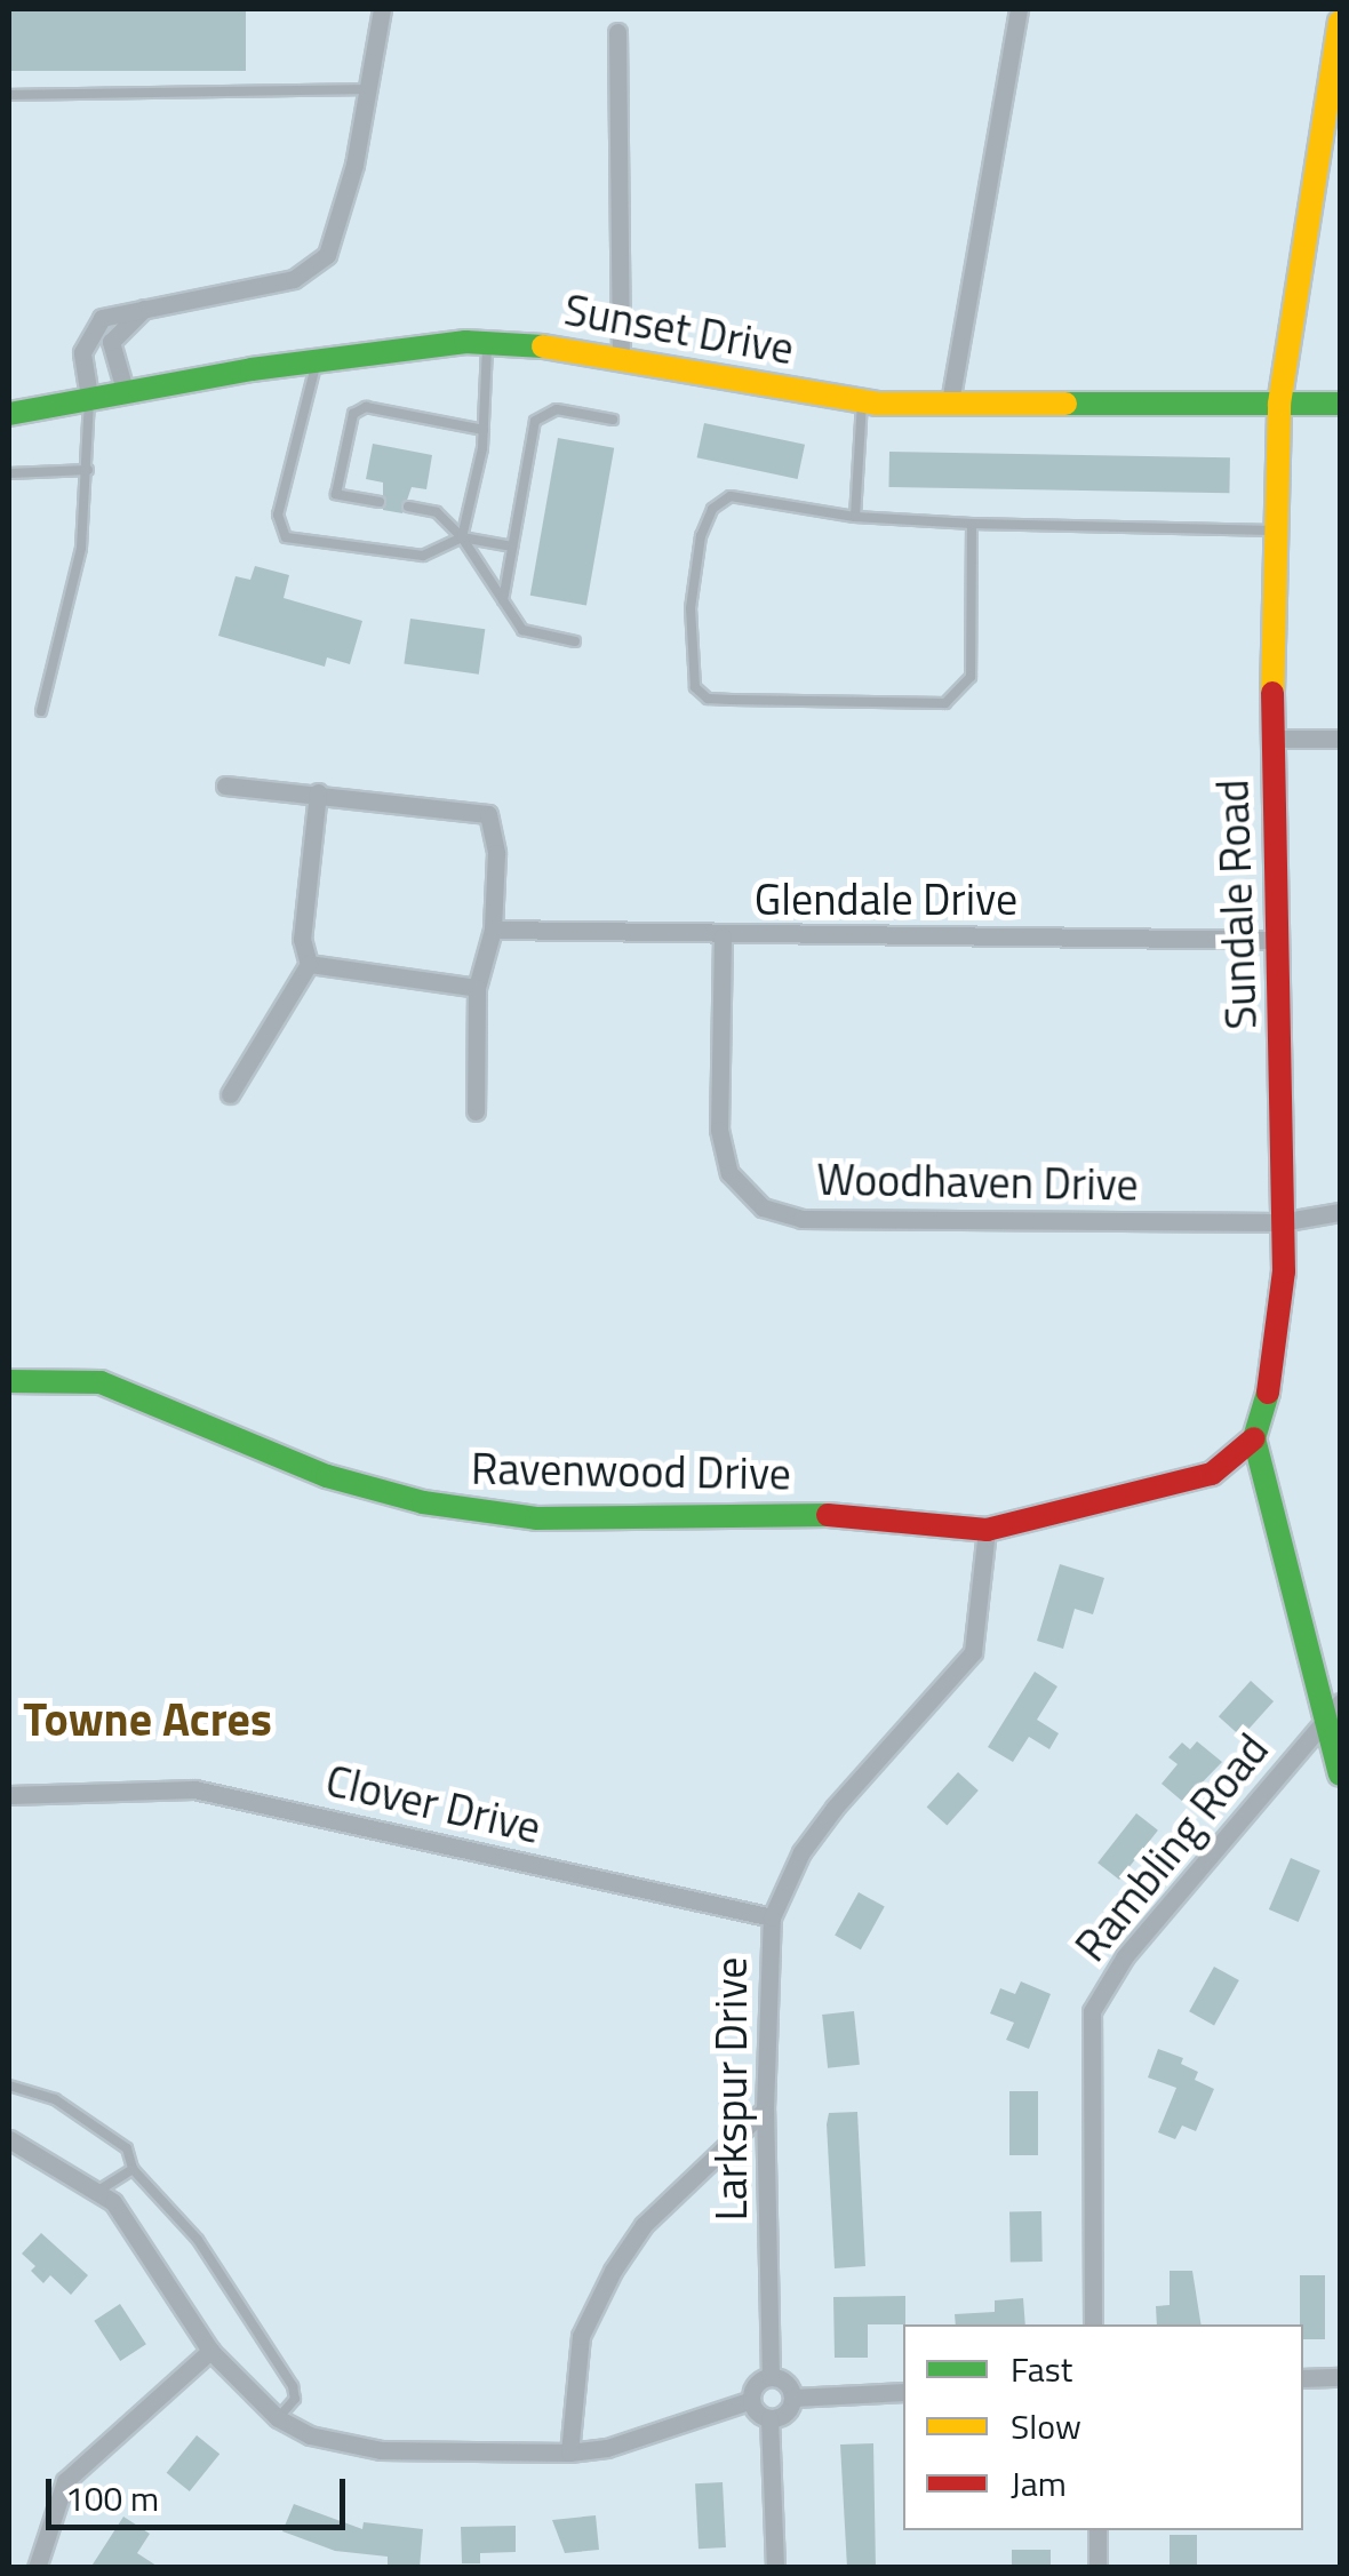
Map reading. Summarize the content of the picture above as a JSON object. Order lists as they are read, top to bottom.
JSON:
{
  "streets": {
    "street": [
      "Sunset Drive",
      "Glendale Drive",
      "Sundale Road",
      "Woodhaven Drive",
      "Ravenwood Drive",
      "Clover Drive",
      "Rambling Road",
      "Larkspur Drive"
    ]
  },
  "crossings": [
    ["Sunset Drive", "Sundale Road"],
    ["Glendale Drive", "Sundale Road"],
    ["Glendale Drive", "Woodhaven Drive"],
    ["Sundale Road", "Woodhaven Drive"],
    ["Sundale Road", "Ravenwood Drive"],
    ["Ravenwood Drive", "Larkspur Drive"],
    ["Clover Drive", "Larkspur Drive"]
  ],
  "districts": ["Towne Acres"],
  "legend": ["Fast", "Slow", "Jam"],
  "scale_bar": "100 m"
}
